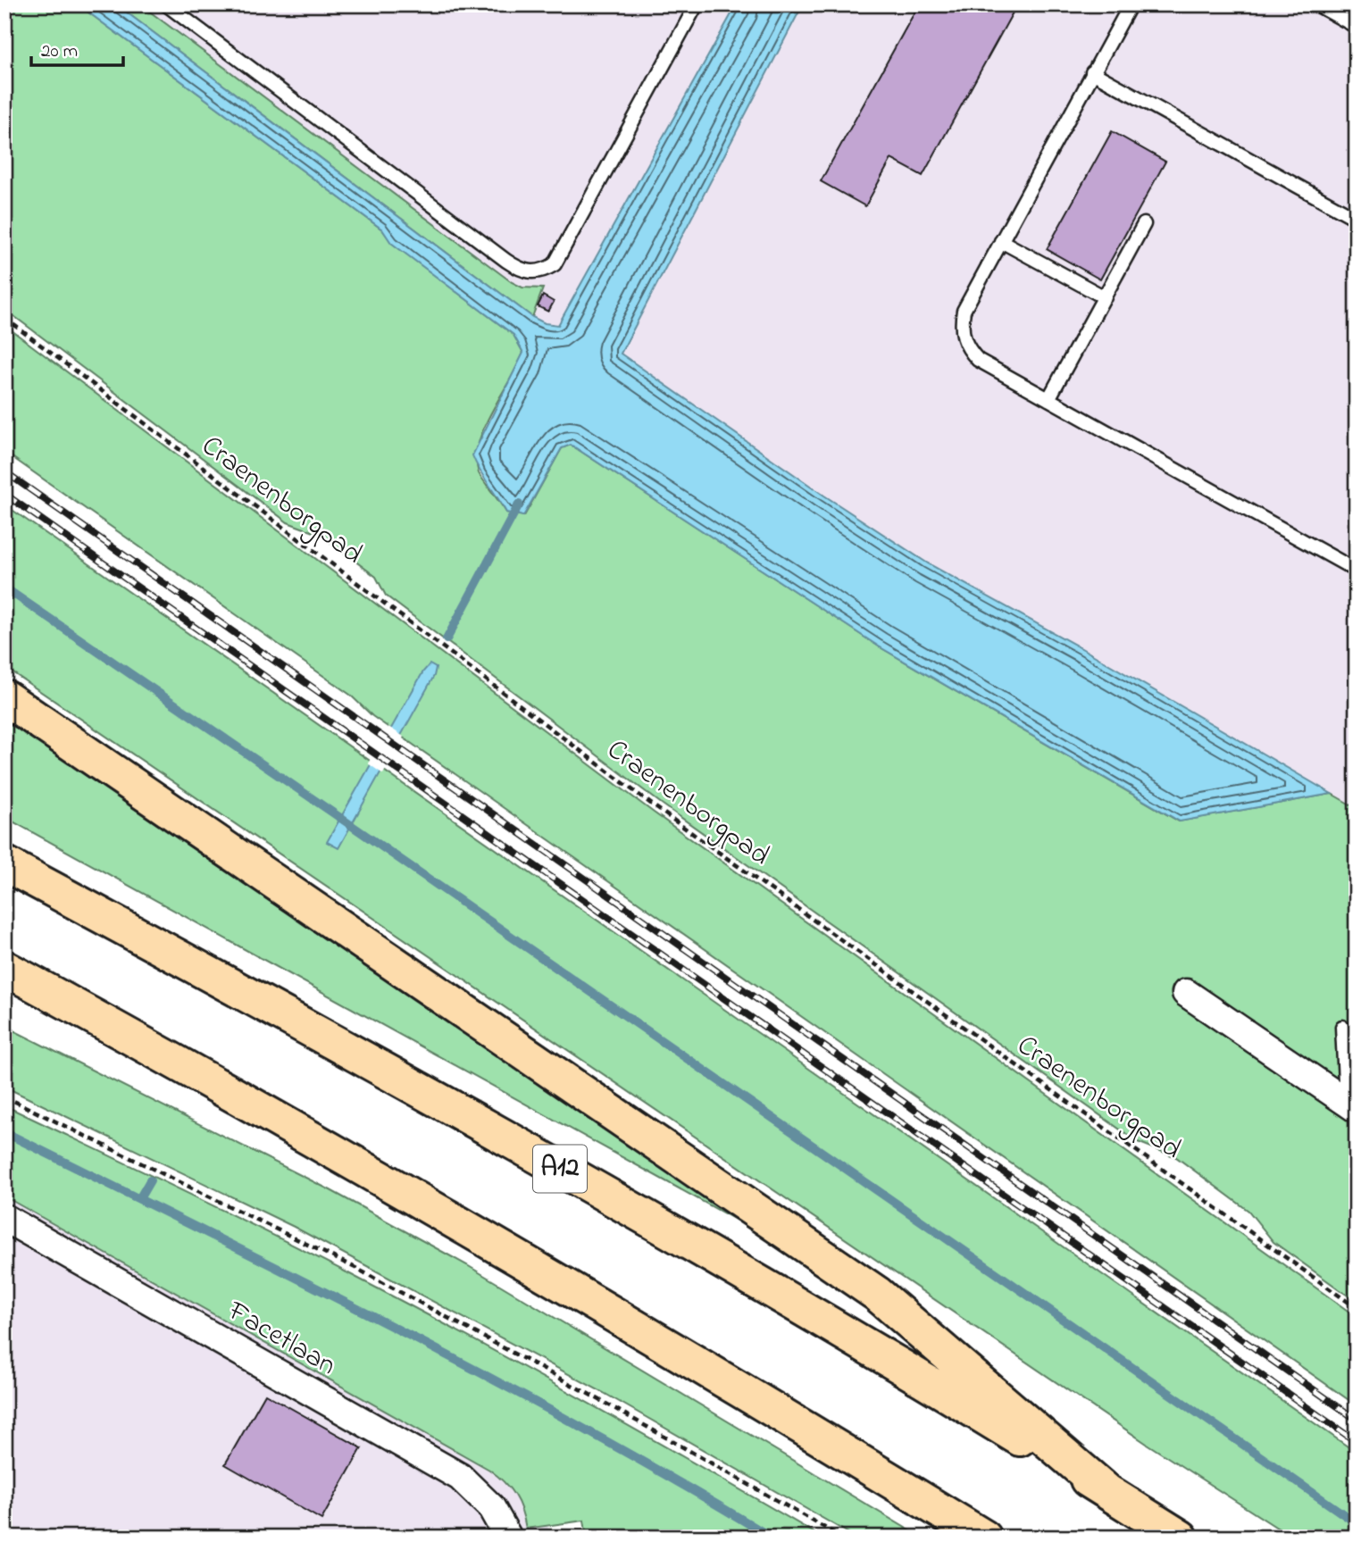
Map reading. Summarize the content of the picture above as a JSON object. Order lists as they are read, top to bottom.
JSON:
{
  "streets": {
    "highway": ["A12"],
    "street": ["Facetlaan"],
    "path": ["Craenenborgpad"]
  },
  "scale_bar": "20 m"
}
